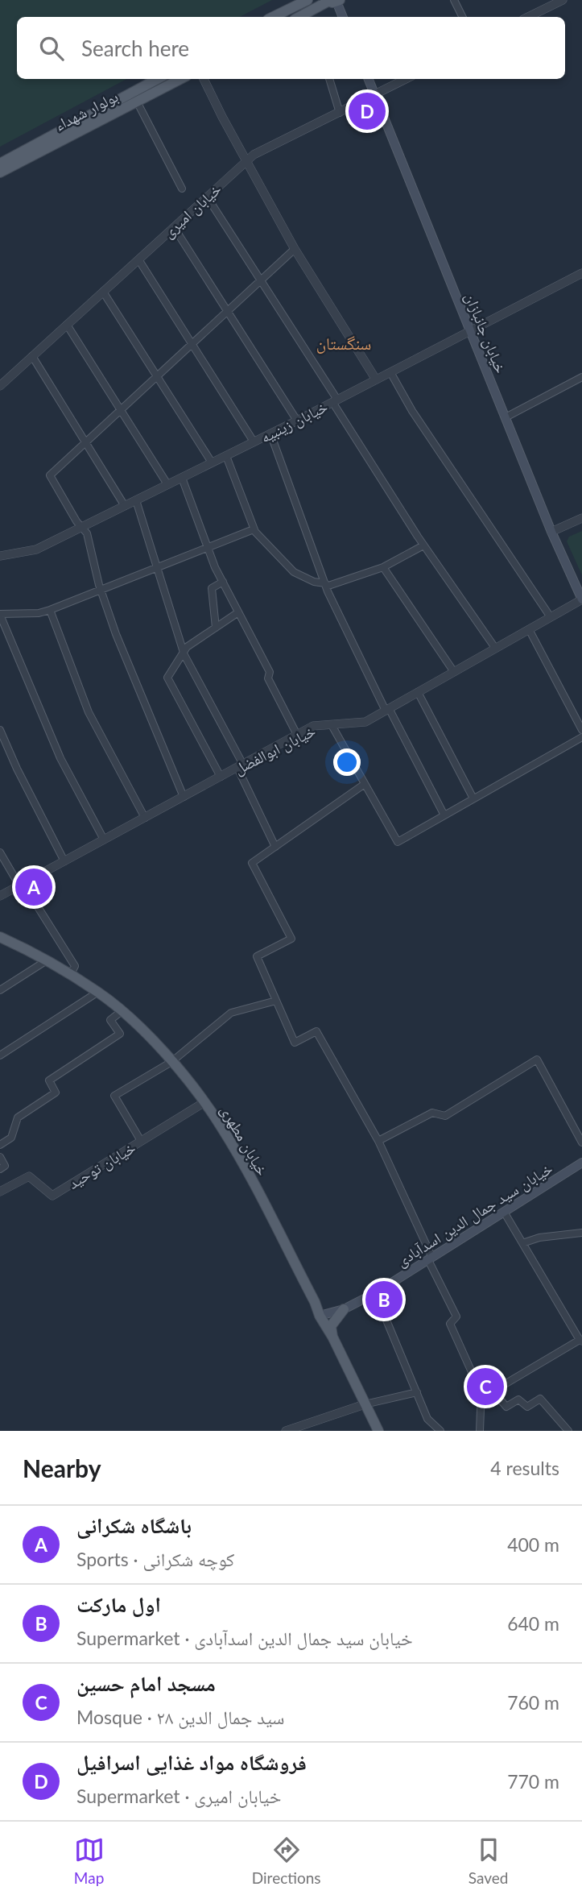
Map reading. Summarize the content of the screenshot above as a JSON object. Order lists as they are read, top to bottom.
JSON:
{
  "streets": {
    "main road": [
      "بولوار شهداء",
      "خیابان جانبازان",
      "خیابان مطهری",
      "خیابان سید جمال الدین اسدآبادی"
    ],
    "street": [
      "خیابان امیری",
      "خیابان زینبیه",
      "خیابان ابوالفضل",
      "خیابان توحید"
    ]
  },
  "crossings": [
    ["خیابان امیری", "خیابان جانبازان"],
    ["خیابان جانبازان", "خیابان زینبیه"],
    ["خیابان جانبازان", "خیابان ابوالفضل"],
    ["خیابان مطهری", "خیابان توحید"]
  ],
  "districts": ["سنگستان"],
  "page": {
    "search": "Search here",
    "pins": [
      "D",
      "A",
      "B",
      "C"
    ],
    "heading": ["Nearby", "4 results"],
    "list": [
      {
        "mark": "A",
        "name": "باشگاه شکرانی",
        "note": "Sports · کوچه شکرانی",
        "value": "400 m"
      },
      {
        "mark": "B",
        "name": "اول مارکت",
        "note": "Supermarket · خیابان سید جمال الدین اسدآبادی",
        "value": "640 m"
      },
      {
        "mark": "C",
        "name": "مسجد امام حسین",
        "note": "Mosque · سید جمال الدین ۲۸",
        "value": "760 m"
      },
      {
        "mark": "D",
        "name": "فروشگاه مواد غذایی اسرافیل",
        "note": "Supermarket · خیابان امیری",
        "value": "770 m"
      }
    ],
    "nav": ["Map", "Directions", "Saved"]
  }
}
